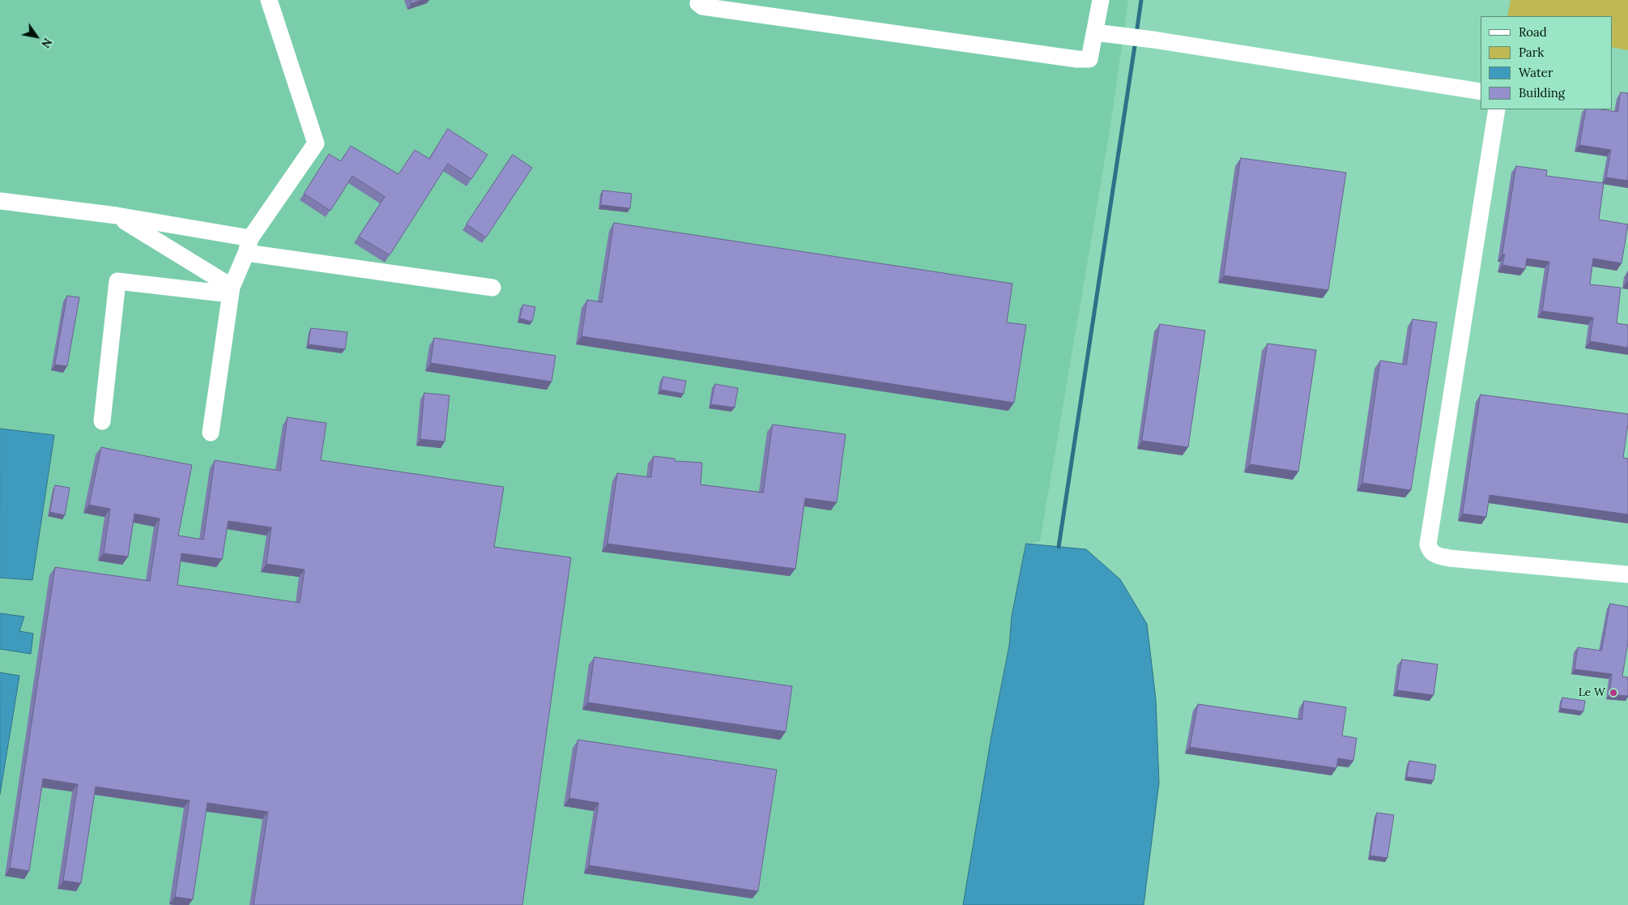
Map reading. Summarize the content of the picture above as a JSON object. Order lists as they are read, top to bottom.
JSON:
{
  "places": ["Le W"],
  "legend": [
    "Road",
    "Park",
    "Water",
    "Building"
  ],
  "north": "bottom right"
}
